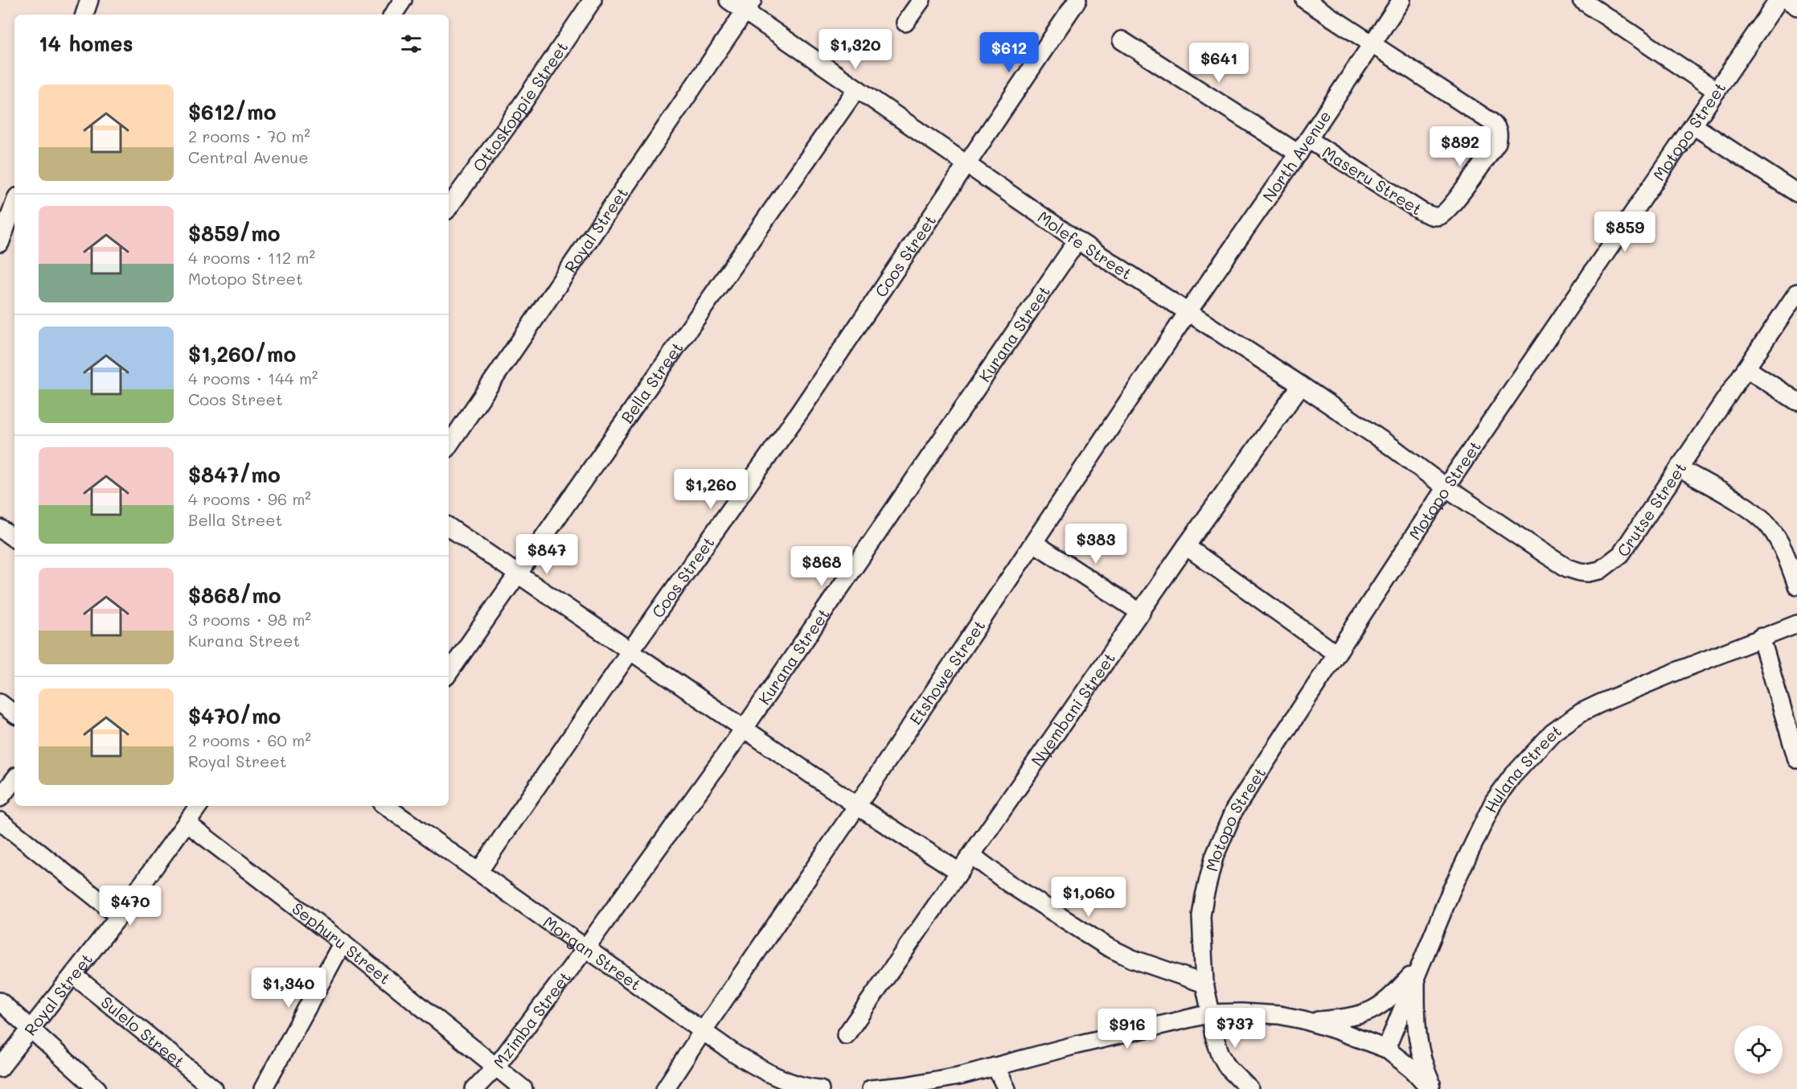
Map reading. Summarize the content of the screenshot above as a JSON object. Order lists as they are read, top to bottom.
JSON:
{
  "streets": {
    "street": [
      "Ottoskoppie Street",
      "Motopo Street",
      "North Avenue",
      "Maseru Street",
      "Royal Street",
      "Molefe Street",
      "Coos Street",
      "Kurana Street",
      "Bella Street",
      "Crutse Street",
      "Etshowe Street",
      "Nyembani Street",
      "Hulana Street",
      "Sephuru Street",
      "Morgan Street",
      "Mzimba Street",
      "Sulelo Street"
    ]
  },
  "crossings": [
    ["Motopo Street", "Molefe Street"],
    ["Motopo Street", "Crutse Street"],
    ["North Avenue", "Maseru Street"],
    ["North Avenue", "Molefe Street"],
    ["North Avenue", "Etshowe Street"],
    ["Royal Street", "Molefe Street"],
    ["Royal Street", "Sephuru Street"],
    ["Royal Street", "Sulelo Street"],
    ["Molefe Street", "Coos Street"],
    ["Molefe Street", "Kurana Street"],
    ["Molefe Street", "Bella Street"],
    ["Molefe Street", "Crutse Street"],
    ["Molefe Street", "Etshowe Street"],
    ["Molefe Street", "Nyembani Street"],
    ["Coos Street", "Morgan Street"],
    ["Kurana Street", "Morgan Street"],
    ["Kurana Street", "Mzimba Street"],
    ["Etshowe Street", "Morgan Street"],
    ["Sephuru Street", "Mzimba Street"],
    ["Morgan Street", "Mzimba Street"]
  ],
  "page": {
    "heading": "14 homes",
    "price": [
      "$1,320",
      "$612",
      "$641",
      "$892",
      "$859",
      "$1,260",
      "$383",
      "$847",
      "$868",
      "$1,060",
      "$470",
      "$1,340",
      "$737",
      "$916"
    ],
    "list": [
      {
        "name": "$612/mo",
        "note": "2 rooms · 70 m² · Central Avenue"
      },
      {
        "name": "$859/mo",
        "note": "4 rooms · 112 m² · Motopo Street"
      },
      {
        "name": "$1,260/mo",
        "note": "4 rooms · 144 m² · Coos Street"
      },
      {
        "name": "$847/mo",
        "note": "4 rooms · 96 m² · Bella Street"
      },
      {
        "name": "$868/mo",
        "note": "3 rooms · 98 m² · Kurana Street"
      },
      {
        "name": "$470/mo",
        "note": "2 rooms · 60 m² · Royal Street"
      }
    ]
  }
}
